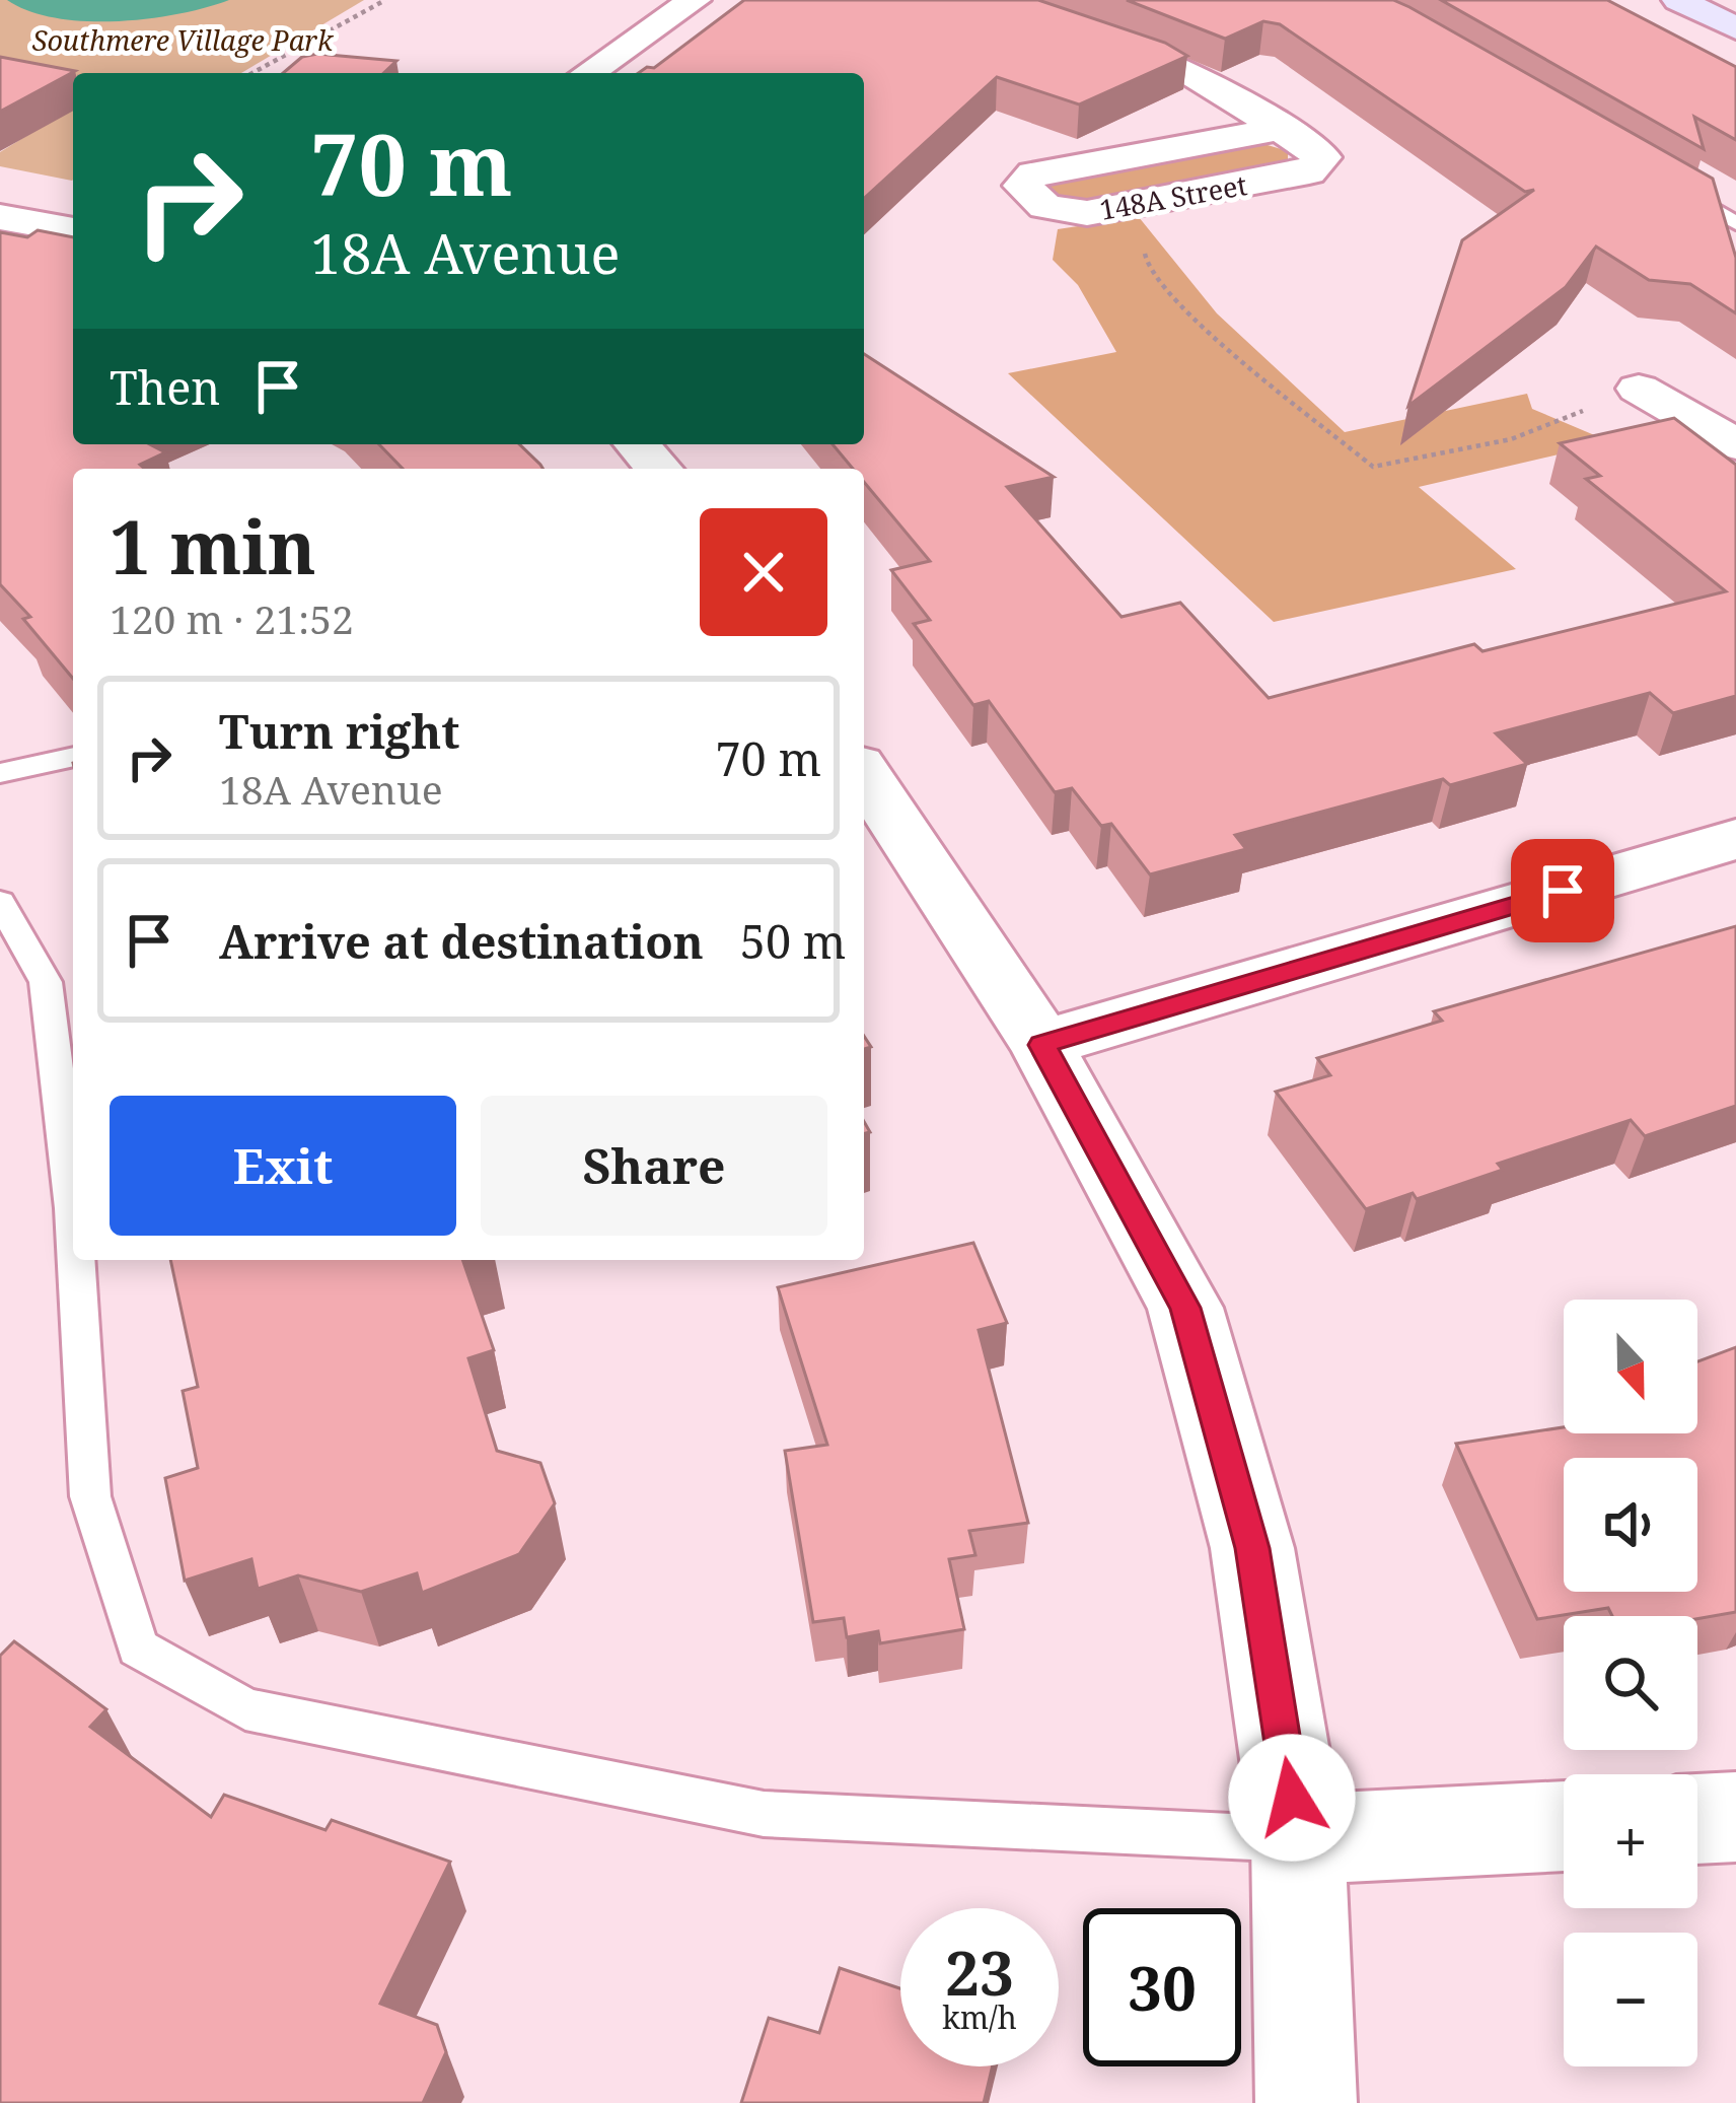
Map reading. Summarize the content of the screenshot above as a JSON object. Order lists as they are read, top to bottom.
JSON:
{
  "streets": {
    "street": ["148A Street"]
  },
  "parks": ["Southmere Village Park"],
  "north": "bottom",
  "page": {
    "turn": ["70 m", "18A Avenue"],
    "then": "Then",
    "heading": ["1 min", "120 m · 21:52"],
    "list": [
      {
        "name": "Turn right",
        "note": "18A Avenue",
        "value": "70 m"
      },
      {
        "name": "Arrive at destination",
        "value": "50 m"
      }
    ],
    "buttons": ["Exit", "Share"],
    "map_buttons": ["+", "−"],
    "speed": "23 km/h",
    "limit": "30"
  }
}
